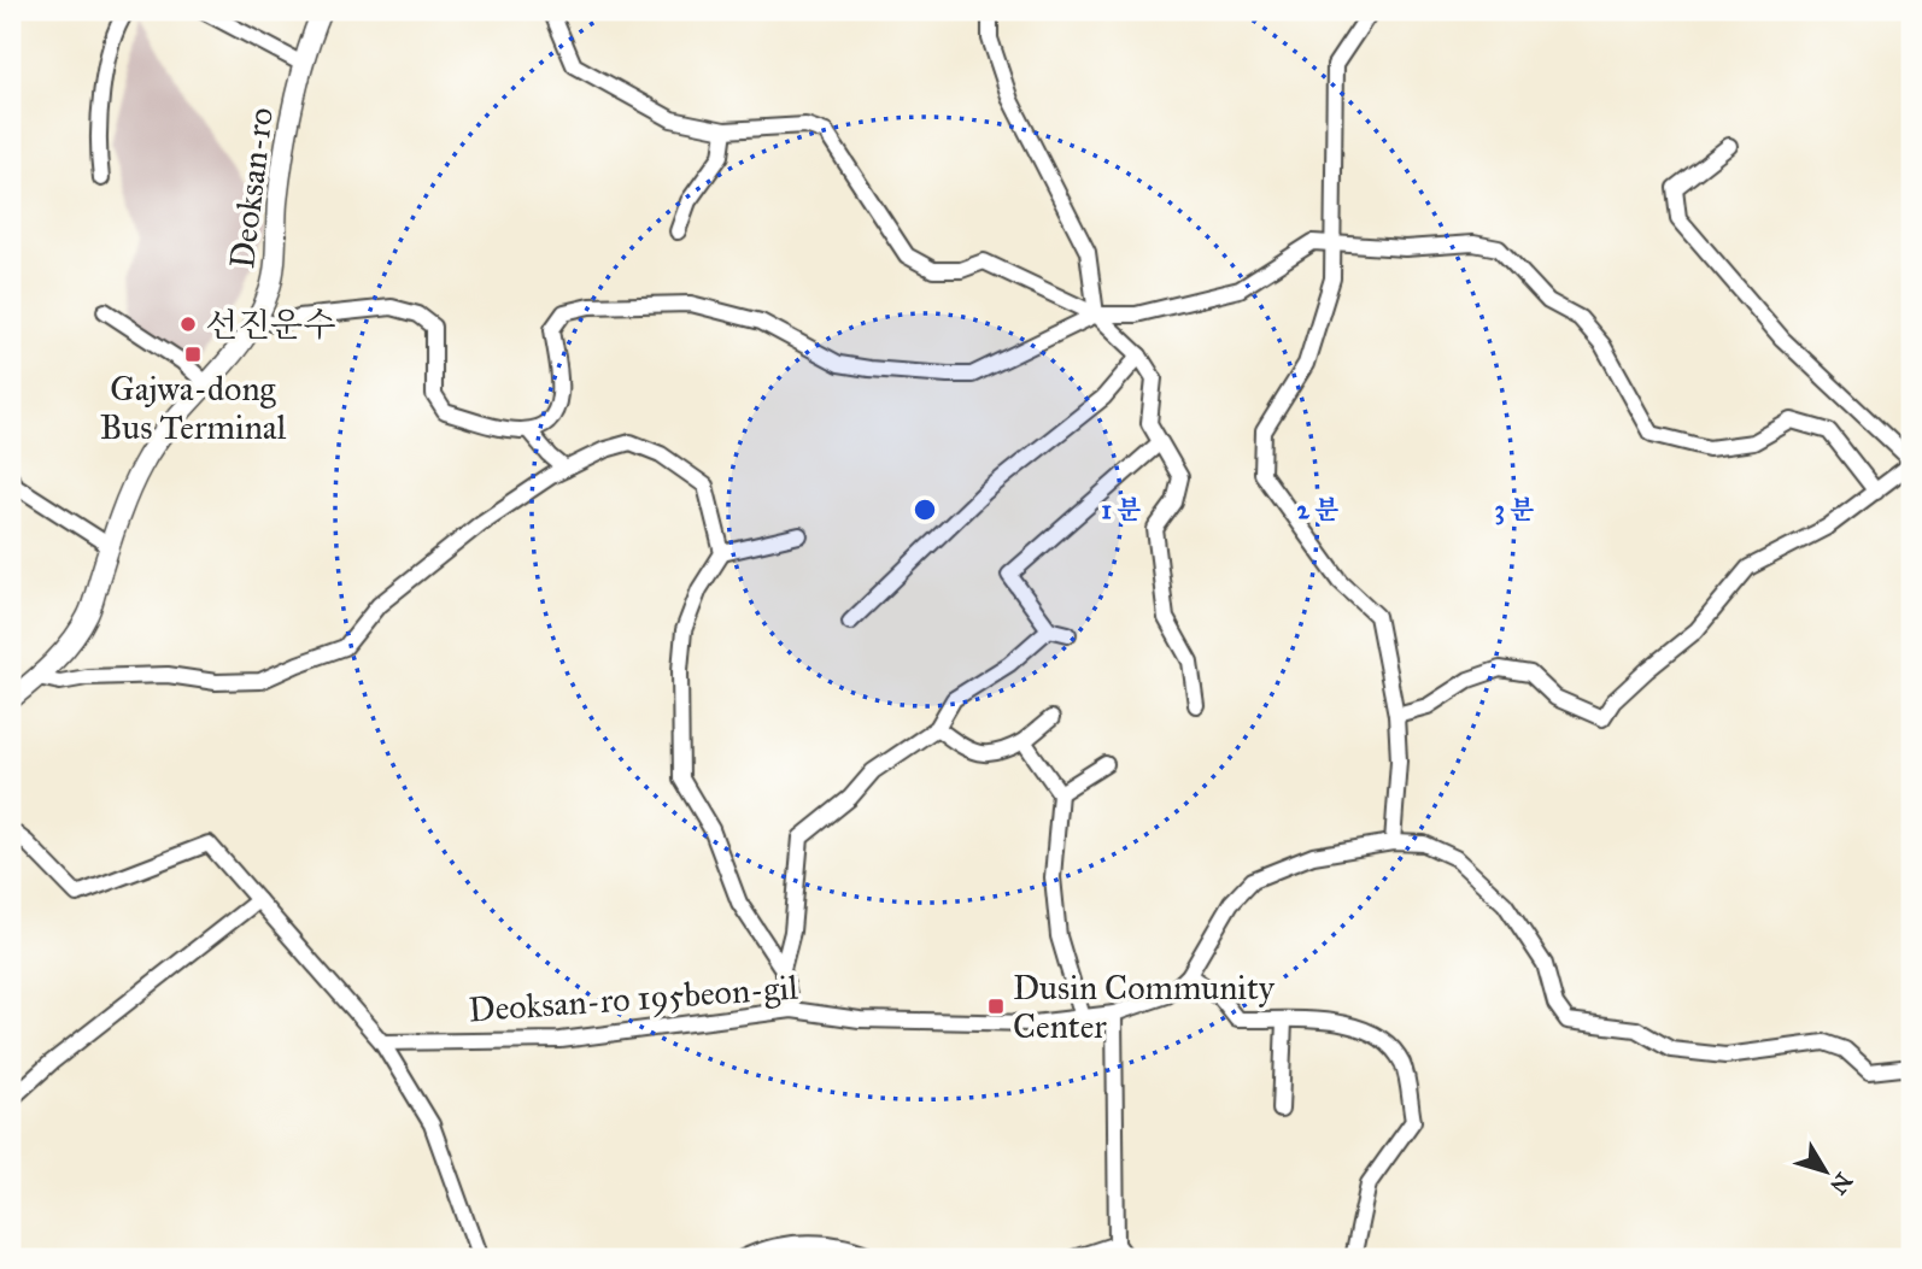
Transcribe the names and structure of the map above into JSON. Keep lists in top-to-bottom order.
{
  "streets": {
    "street": ["Deoksan-ro", "Deoksan-ro 195beon-gil"]
  },
  "places": {
    "other": ["선진운수"],
    "transit": ["Gajwa-dong Bus Terminal", "Dusin Community Center"]
  },
  "north": "bottom right",
  "rings": ["1 분", "2 분", "3 분"]
}
